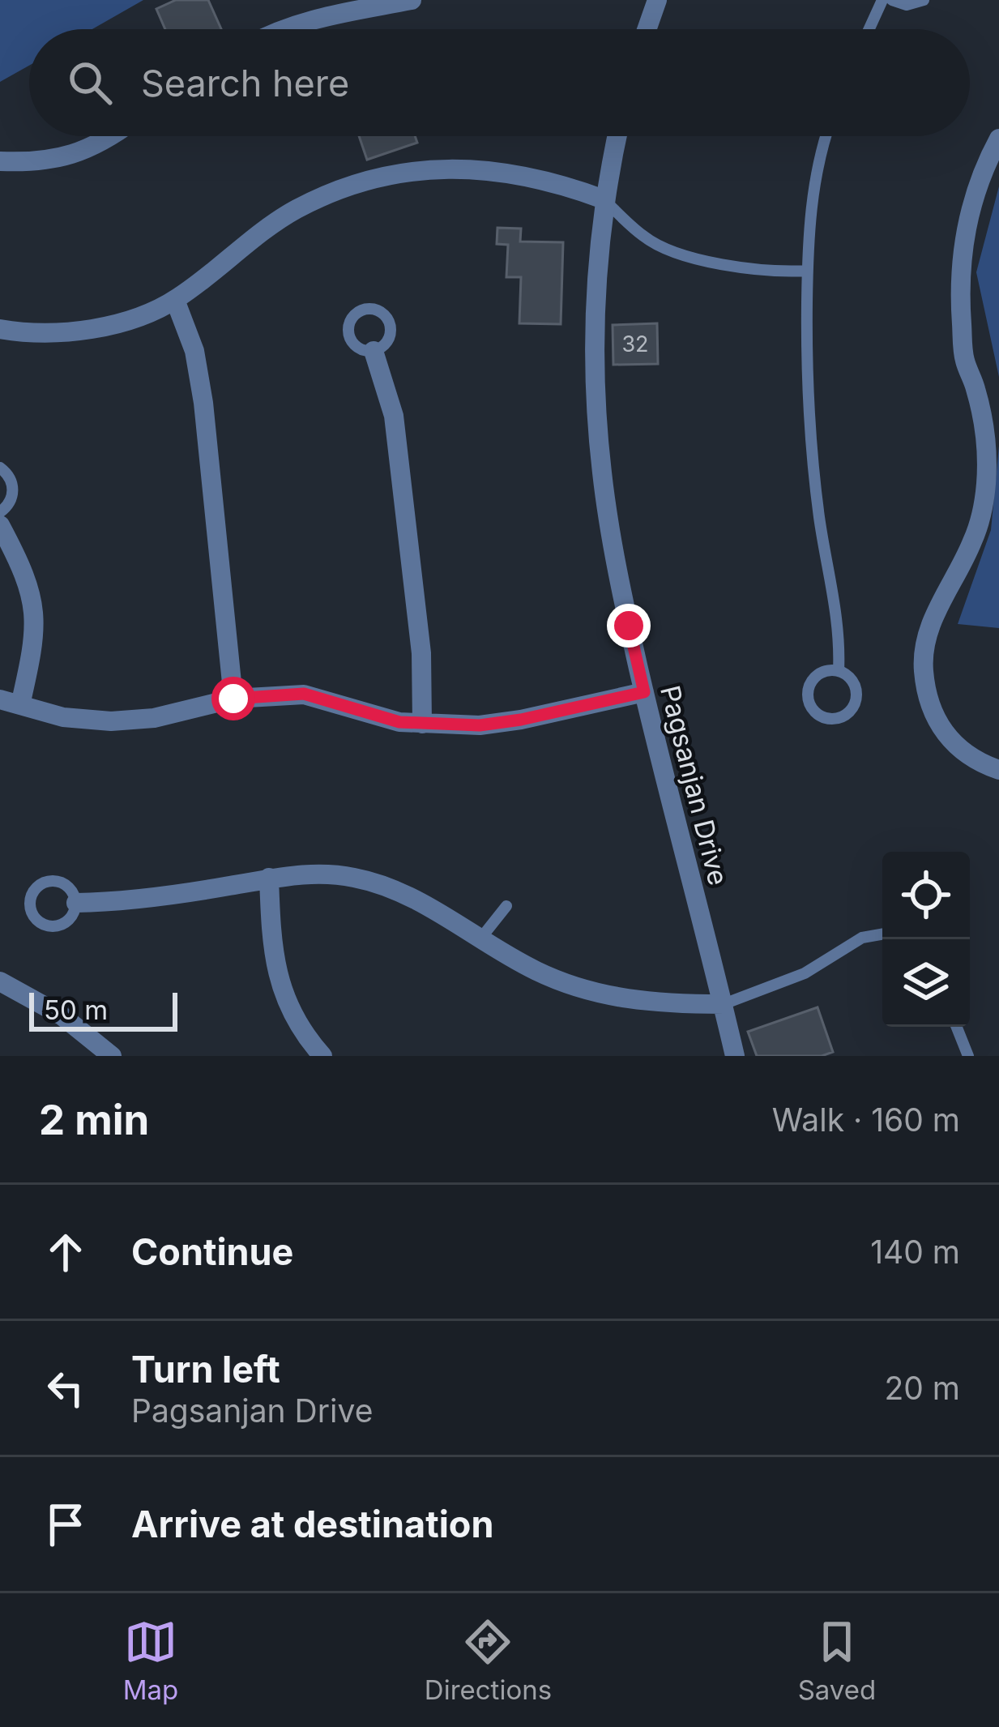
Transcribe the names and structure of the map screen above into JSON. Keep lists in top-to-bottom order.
{
  "streets": {
    "street": ["Pagsanjan Drive"]
  },
  "house_numbers": ["32"],
  "scale_bar": "50 m",
  "page": {
    "search": "Search here",
    "scale": "50 m",
    "heading": ["2 min", "Walk · 160 m"],
    "list": [
      ["Continue", "140 m"],
      ["Turn left", "Pagsanjan Drive", "20 m"],
      "Arrive at destination"
    ],
    "nav": ["Map", "Directions", "Saved"]
  }
}
